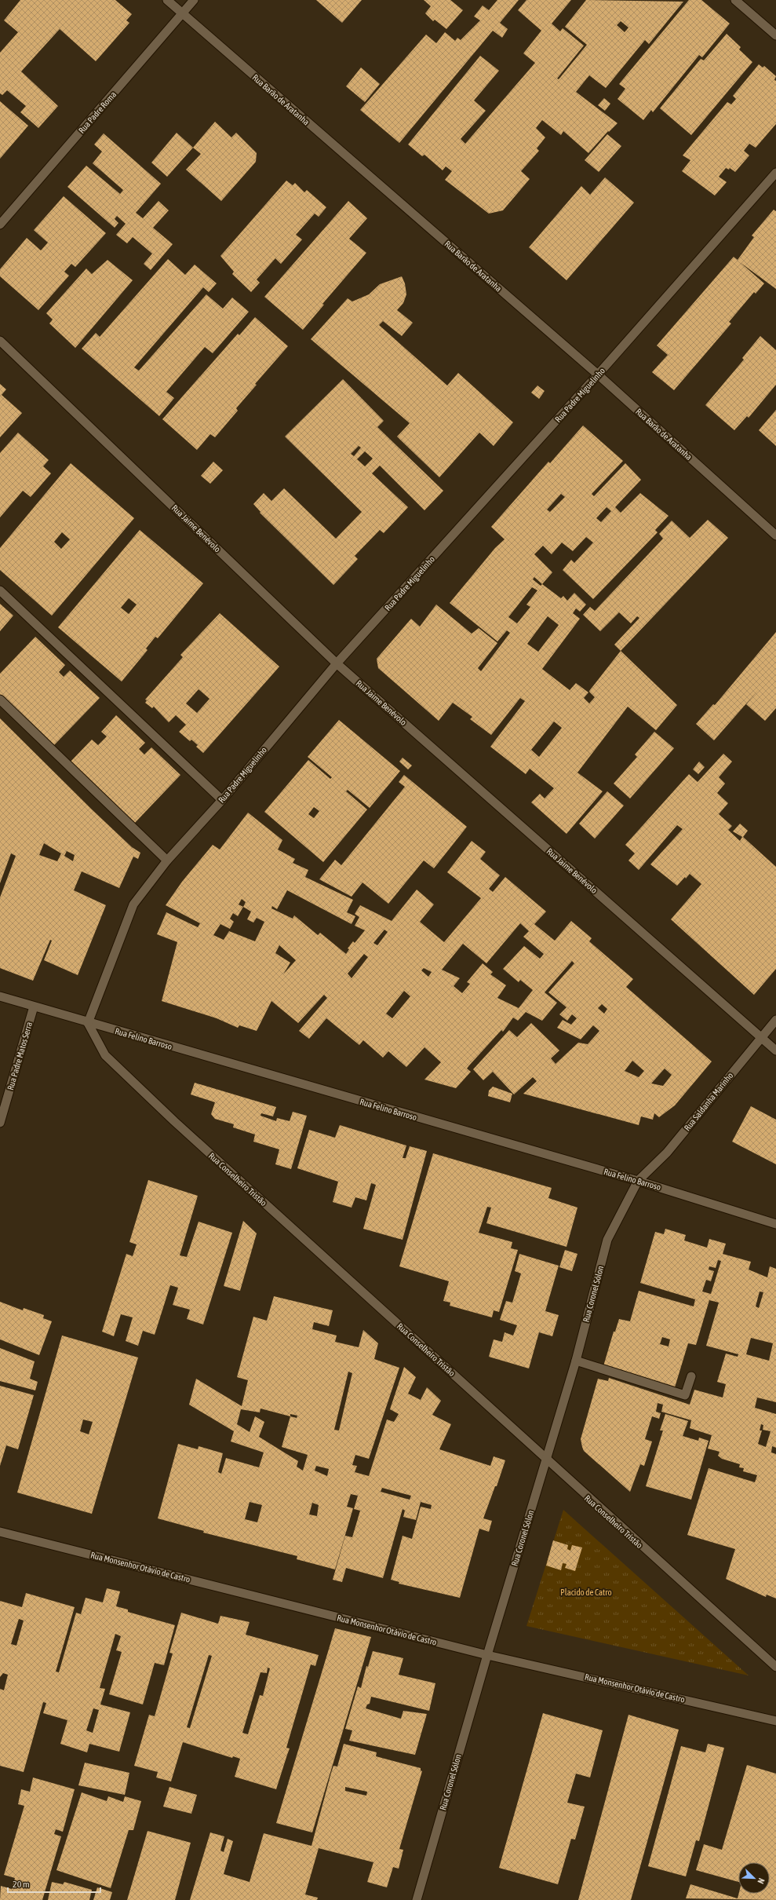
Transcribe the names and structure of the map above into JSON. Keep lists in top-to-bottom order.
{
  "streets": {
    "street": [
      "Rua Barão de Aratanha",
      "Rua Padre Roma",
      "Rua Padre Miguelinho",
      "Rua Jaime Benévolo",
      "Rua Felino Barroso",
      "Rua Padre Matos Serra",
      "Rua Saldanha Marinho",
      "Rua Conselheiro Tristão",
      "Rua Coronel Sólon",
      "Rua Monsenhor Otávio de Castro"
    ]
  },
  "crossings": [
    ["Rua Barão de Aratanha", "Rua Padre Roma"],
    ["Rua Barão de Aratanha", "Rua Padre Miguelinho"],
    ["Rua Padre Miguelinho", "Rua Jaime Benévolo"],
    ["Rua Padre Miguelinho", "Rua Felino Barroso"],
    ["Rua Padre Miguelinho", "Rua Conselheiro Tristão"],
    ["Rua Jaime Benévolo", "Rua Saldanha Marinho"],
    ["Rua Felino Barroso", "Rua Padre Matos Serra"],
    ["Rua Felino Barroso", "Rua Saldanha Marinho"],
    ["Rua Felino Barroso", "Rua Conselheiro Tristão"],
    ["Rua Felino Barroso", "Rua Coronel Sólon"],
    ["Rua Saldanha Marinho", "Rua Coronel Sólon"],
    ["Rua Conselheiro Tristão", "Rua Coronel Sólon"],
    ["Rua Coronel Sólon", "Rua Monsenhor Otávio de Castro"]
  ],
  "parks": ["Placido de Catro"],
  "scale_bar": "20 m",
  "north": "bottom right"
}
